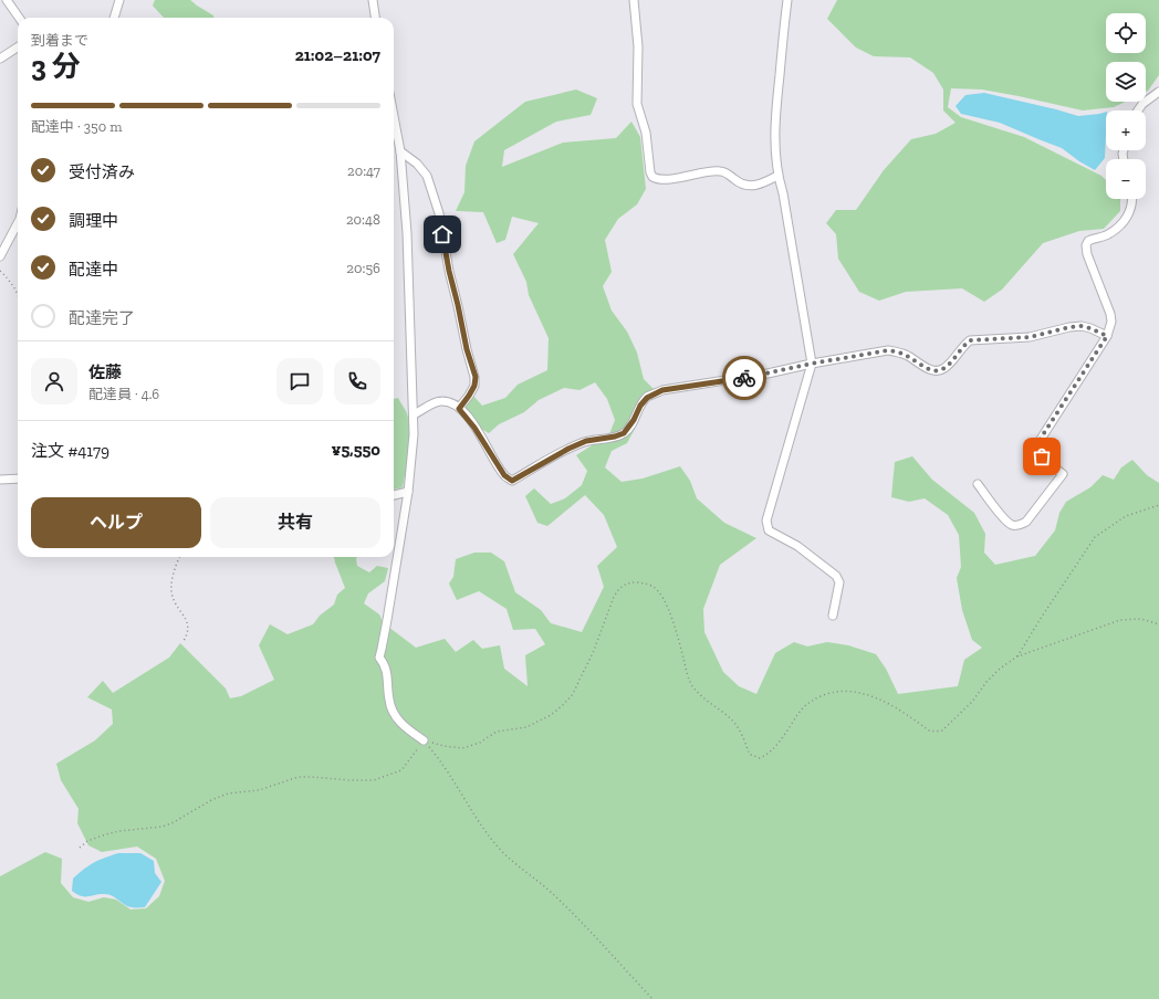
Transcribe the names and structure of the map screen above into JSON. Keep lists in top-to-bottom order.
{
  "page": {
    "map_buttons": ["+", "−"],
    "heading": ["3 分", "到着まで", "21:02–21:07"],
    "panel": [
      "佐藤",
      "配達員 · 4.6",
      "注文 #4179",
      "¥5,550"
    ],
    "bar": "配達中 · 350 m",
    "list": [
      ["受付済み", "20:47"],
      ["調理中", "20:48"],
      ["配達中", "20:56"],
      "配達完了"
    ],
    "buttons": ["ヘルプ", "共有"]
  }
}
